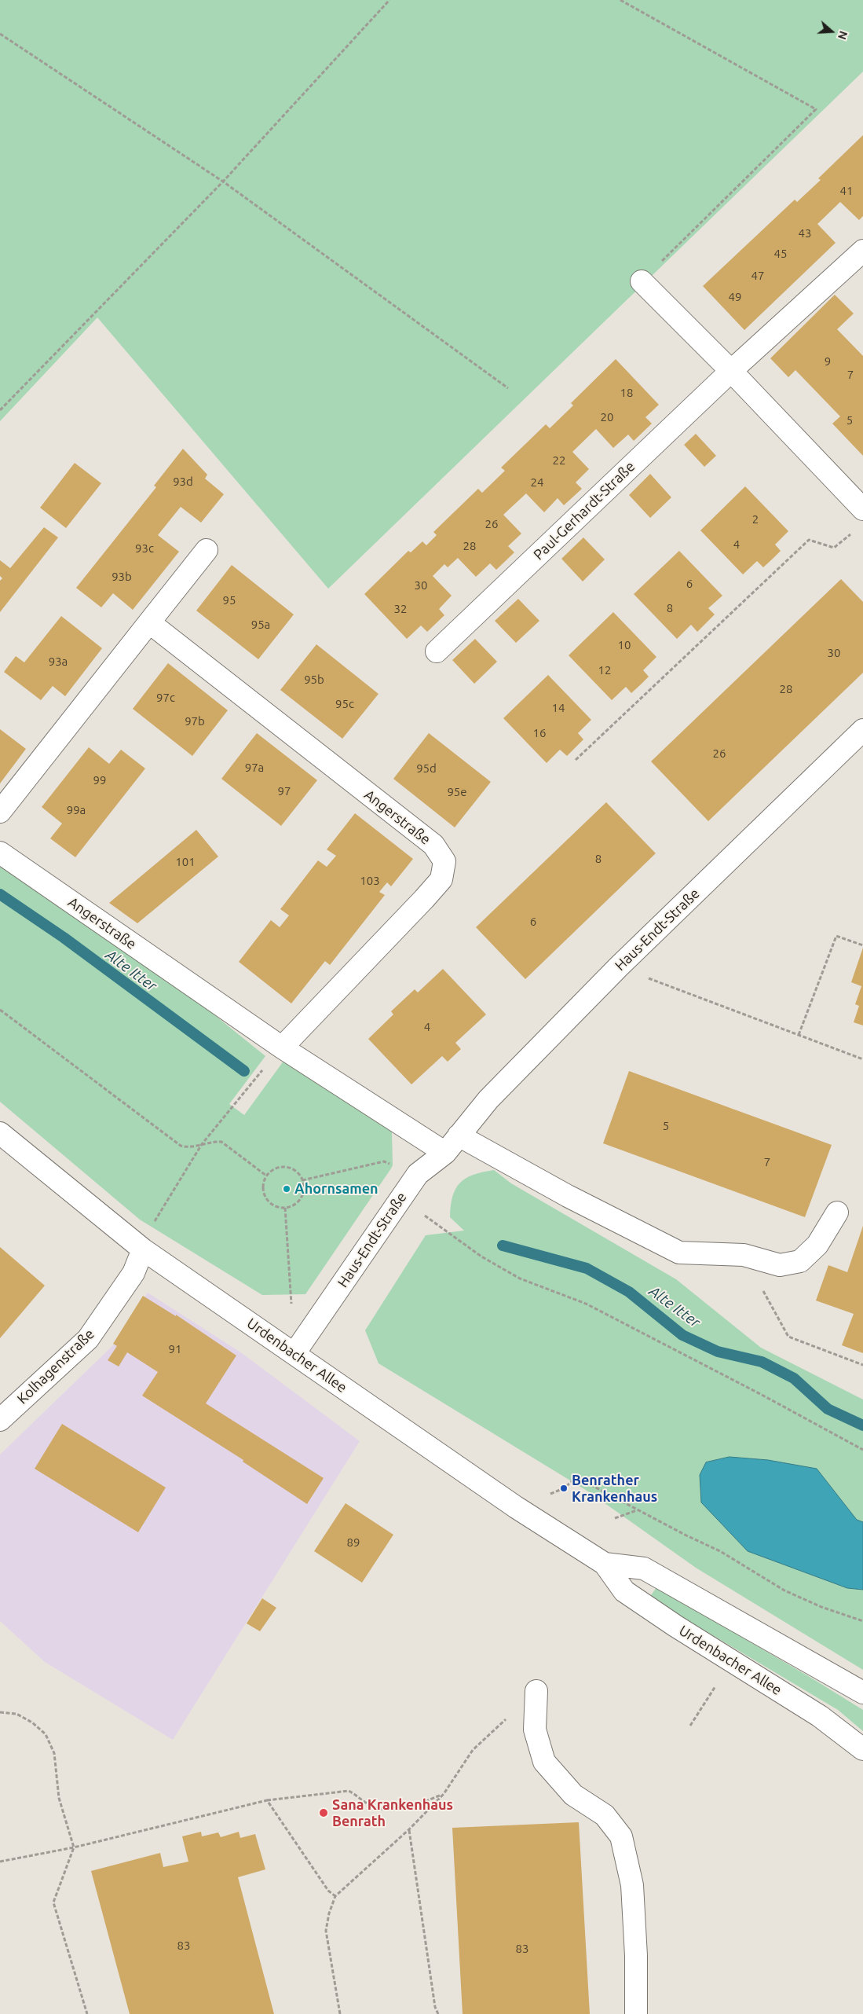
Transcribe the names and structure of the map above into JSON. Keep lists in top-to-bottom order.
{
  "streets": {
    "street": [
      "Paul-Gerhardt-Straße",
      "Angerstraße",
      "Haus-Endt-Straße",
      "Urdenbacher Allee",
      "Kolhagenstraße"
    ]
  },
  "crossings": [
    ["Angerstraße", "Haus-Endt-Straße"],
    ["Haus-Endt-Straße", "Urdenbacher Allee"],
    ["Urdenbacher Allee", "Kolhagenstraße"]
  ],
  "water": ["Alte Itter"],
  "places": ["Ahornsamen", "Benrather Krankenhaus", "Sana Krankenhaus Benrath"],
  "house_numbers": [
    "41",
    "43",
    "45",
    "47",
    "49",
    "9",
    "7",
    "18",
    "20",
    "5",
    "22",
    "93d",
    "24",
    "2",
    "26",
    "4",
    "28",
    "93c",
    "93b",
    "6",
    "30",
    "95",
    "8",
    "32",
    "95a",
    "10",
    "30",
    "93a",
    "12",
    "95b",
    "28",
    "97c",
    "95c",
    "14",
    "97b",
    "16",
    "26",
    "97a",
    "95d",
    "99",
    "97",
    "95e",
    "99a",
    "8",
    "101",
    "103",
    "6",
    "4",
    "5",
    "7",
    "91",
    "89",
    "83",
    "83"
  ],
  "north": "right"
}
